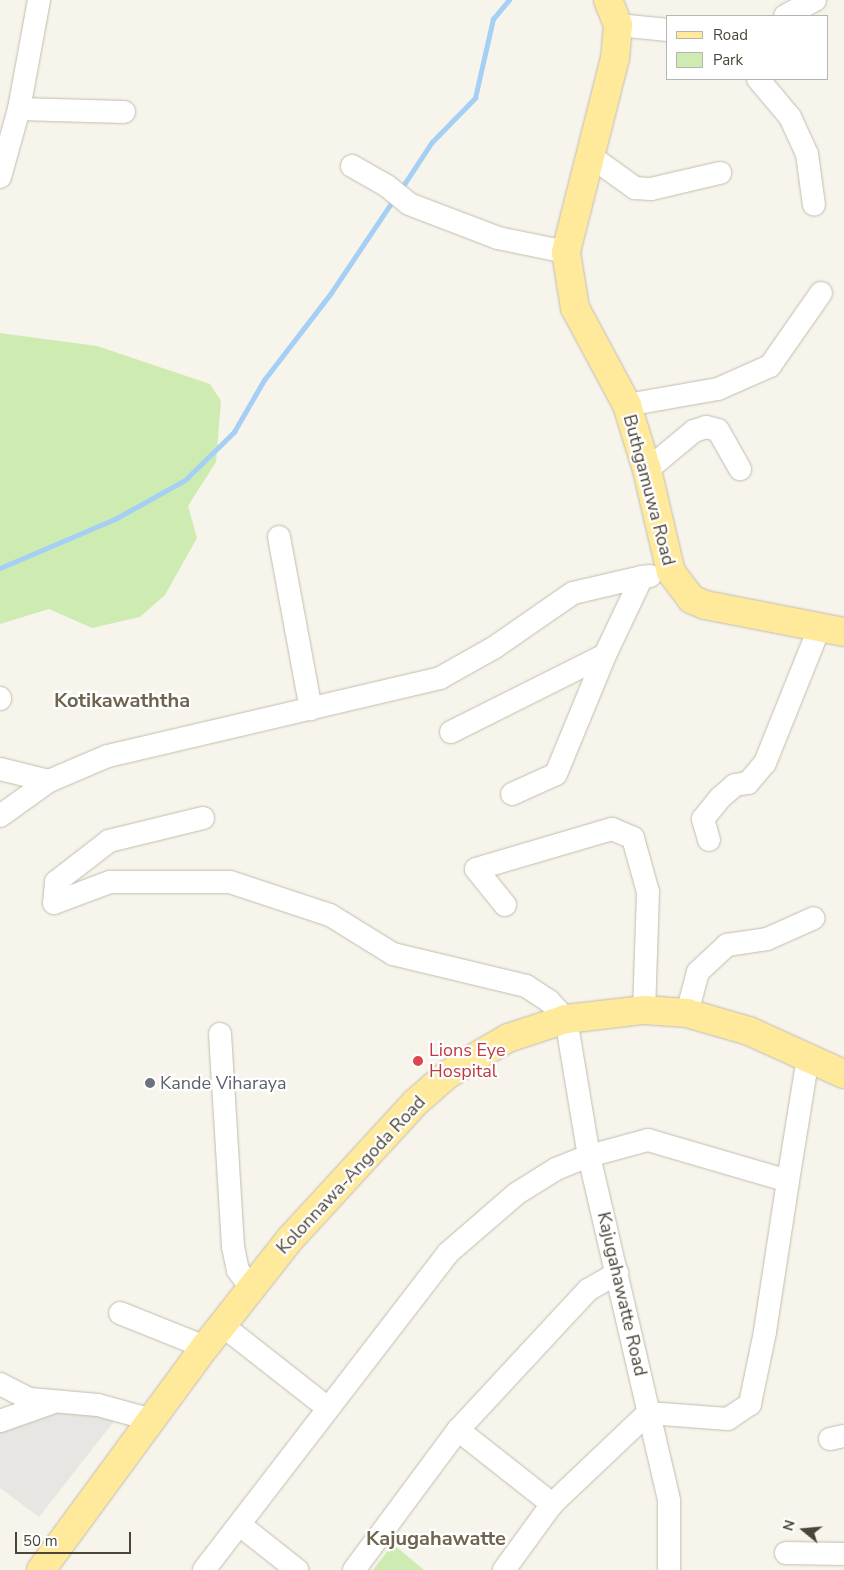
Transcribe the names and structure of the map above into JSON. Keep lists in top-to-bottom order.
{
  "streets": {
    "main road": ["Buthgamuwa Road", "Kolonnawa-Angoda Road"],
    "street": ["Kajugahawatte Road"]
  },
  "crossings": [
    ["Kolonnawa-Angoda Road", "Kajugahawatte Road"]
  ],
  "districts": ["Kotikawaththa", "Kajugahawatte"],
  "places": ["Lions Eye Hospital", "Kande Viharaya"],
  "legend": ["Road", "Park"],
  "scale_bar": "50 m",
  "north": "left"
}
